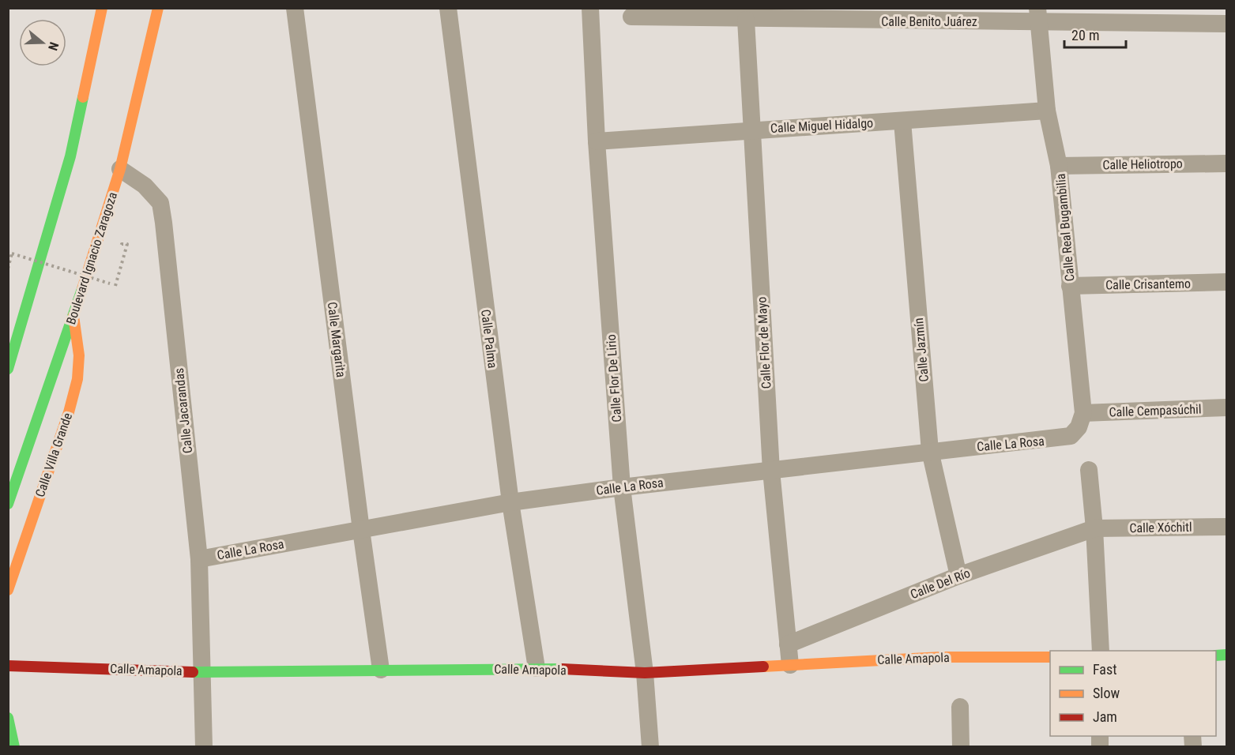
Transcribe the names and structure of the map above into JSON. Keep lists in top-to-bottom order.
{
  "streets": {
    "street": [
      "Calle Benito Juárez",
      "Calle Miguel Hidalgo",
      "Calle Heliotropo",
      "Calle Real Bugambilia",
      "Boulevard Ignacio Zaragoza",
      "Calle Crisantemo",
      "Calle Palma",
      "Calle Margarita",
      "Calle Flor de Mayo",
      "Calle Jazmín",
      "Calle Flor De Lirio",
      "Calle Jacarandas",
      "Calle Cempasúchil",
      "Calle La Rosa",
      "Calle Villa Grande",
      "Calle Xóchitl",
      "Calle Del Río",
      "Calle Amapola"
    ]
  },
  "crossings": [
    ["Calle Benito Juárez", "Calle Real Bugambilia"],
    ["Calle Benito Juárez", "Calle Flor de Mayo"],
    ["Calle Miguel Hidalgo", "Calle Real Bugambilia"],
    ["Calle Miguel Hidalgo", "Calle Flor de Mayo"],
    ["Calle Miguel Hidalgo", "Calle Jazmín"],
    ["Calle Miguel Hidalgo", "Calle Flor De Lirio"],
    ["Calle Heliotropo", "Calle Real Bugambilia"],
    ["Calle Real Bugambilia", "Calle Crisantemo"],
    ["Calle Real Bugambilia", "Calle Cempasúchil"],
    ["Calle Real Bugambilia", "Calle La Rosa"],
    ["Boulevard Ignacio Zaragoza", "Calle Jacarandas"],
    ["Boulevard Ignacio Zaragoza", "Calle Villa Grande"],
    ["Calle Palma", "Calle La Rosa"],
    ["Calle Palma", "Calle Amapola"],
    ["Calle Margarita", "Calle La Rosa"],
    ["Calle Margarita", "Calle Amapola"],
    ["Calle Flor de Mayo", "Calle La Rosa"],
    ["Calle Flor de Mayo", "Calle Del Río"],
    ["Calle Flor de Mayo", "Calle Amapola"],
    ["Calle Jazmín", "Calle La Rosa"],
    ["Calle Jazmín", "Calle Del Río"],
    ["Calle Flor De Lirio", "Calle La Rosa"],
    ["Calle Flor De Lirio", "Calle Amapola"],
    ["Calle Jacarandas", "Calle La Rosa"],
    ["Calle Jacarandas", "Calle Amapola"],
    ["Calle Cempasúchil", "Calle La Rosa"],
    ["Calle Xóchitl", "Calle Del Río"]
  ],
  "legend": ["Fast", "Slow", "Jam"],
  "scale_bar": "20 m",
  "north": "right"
}
